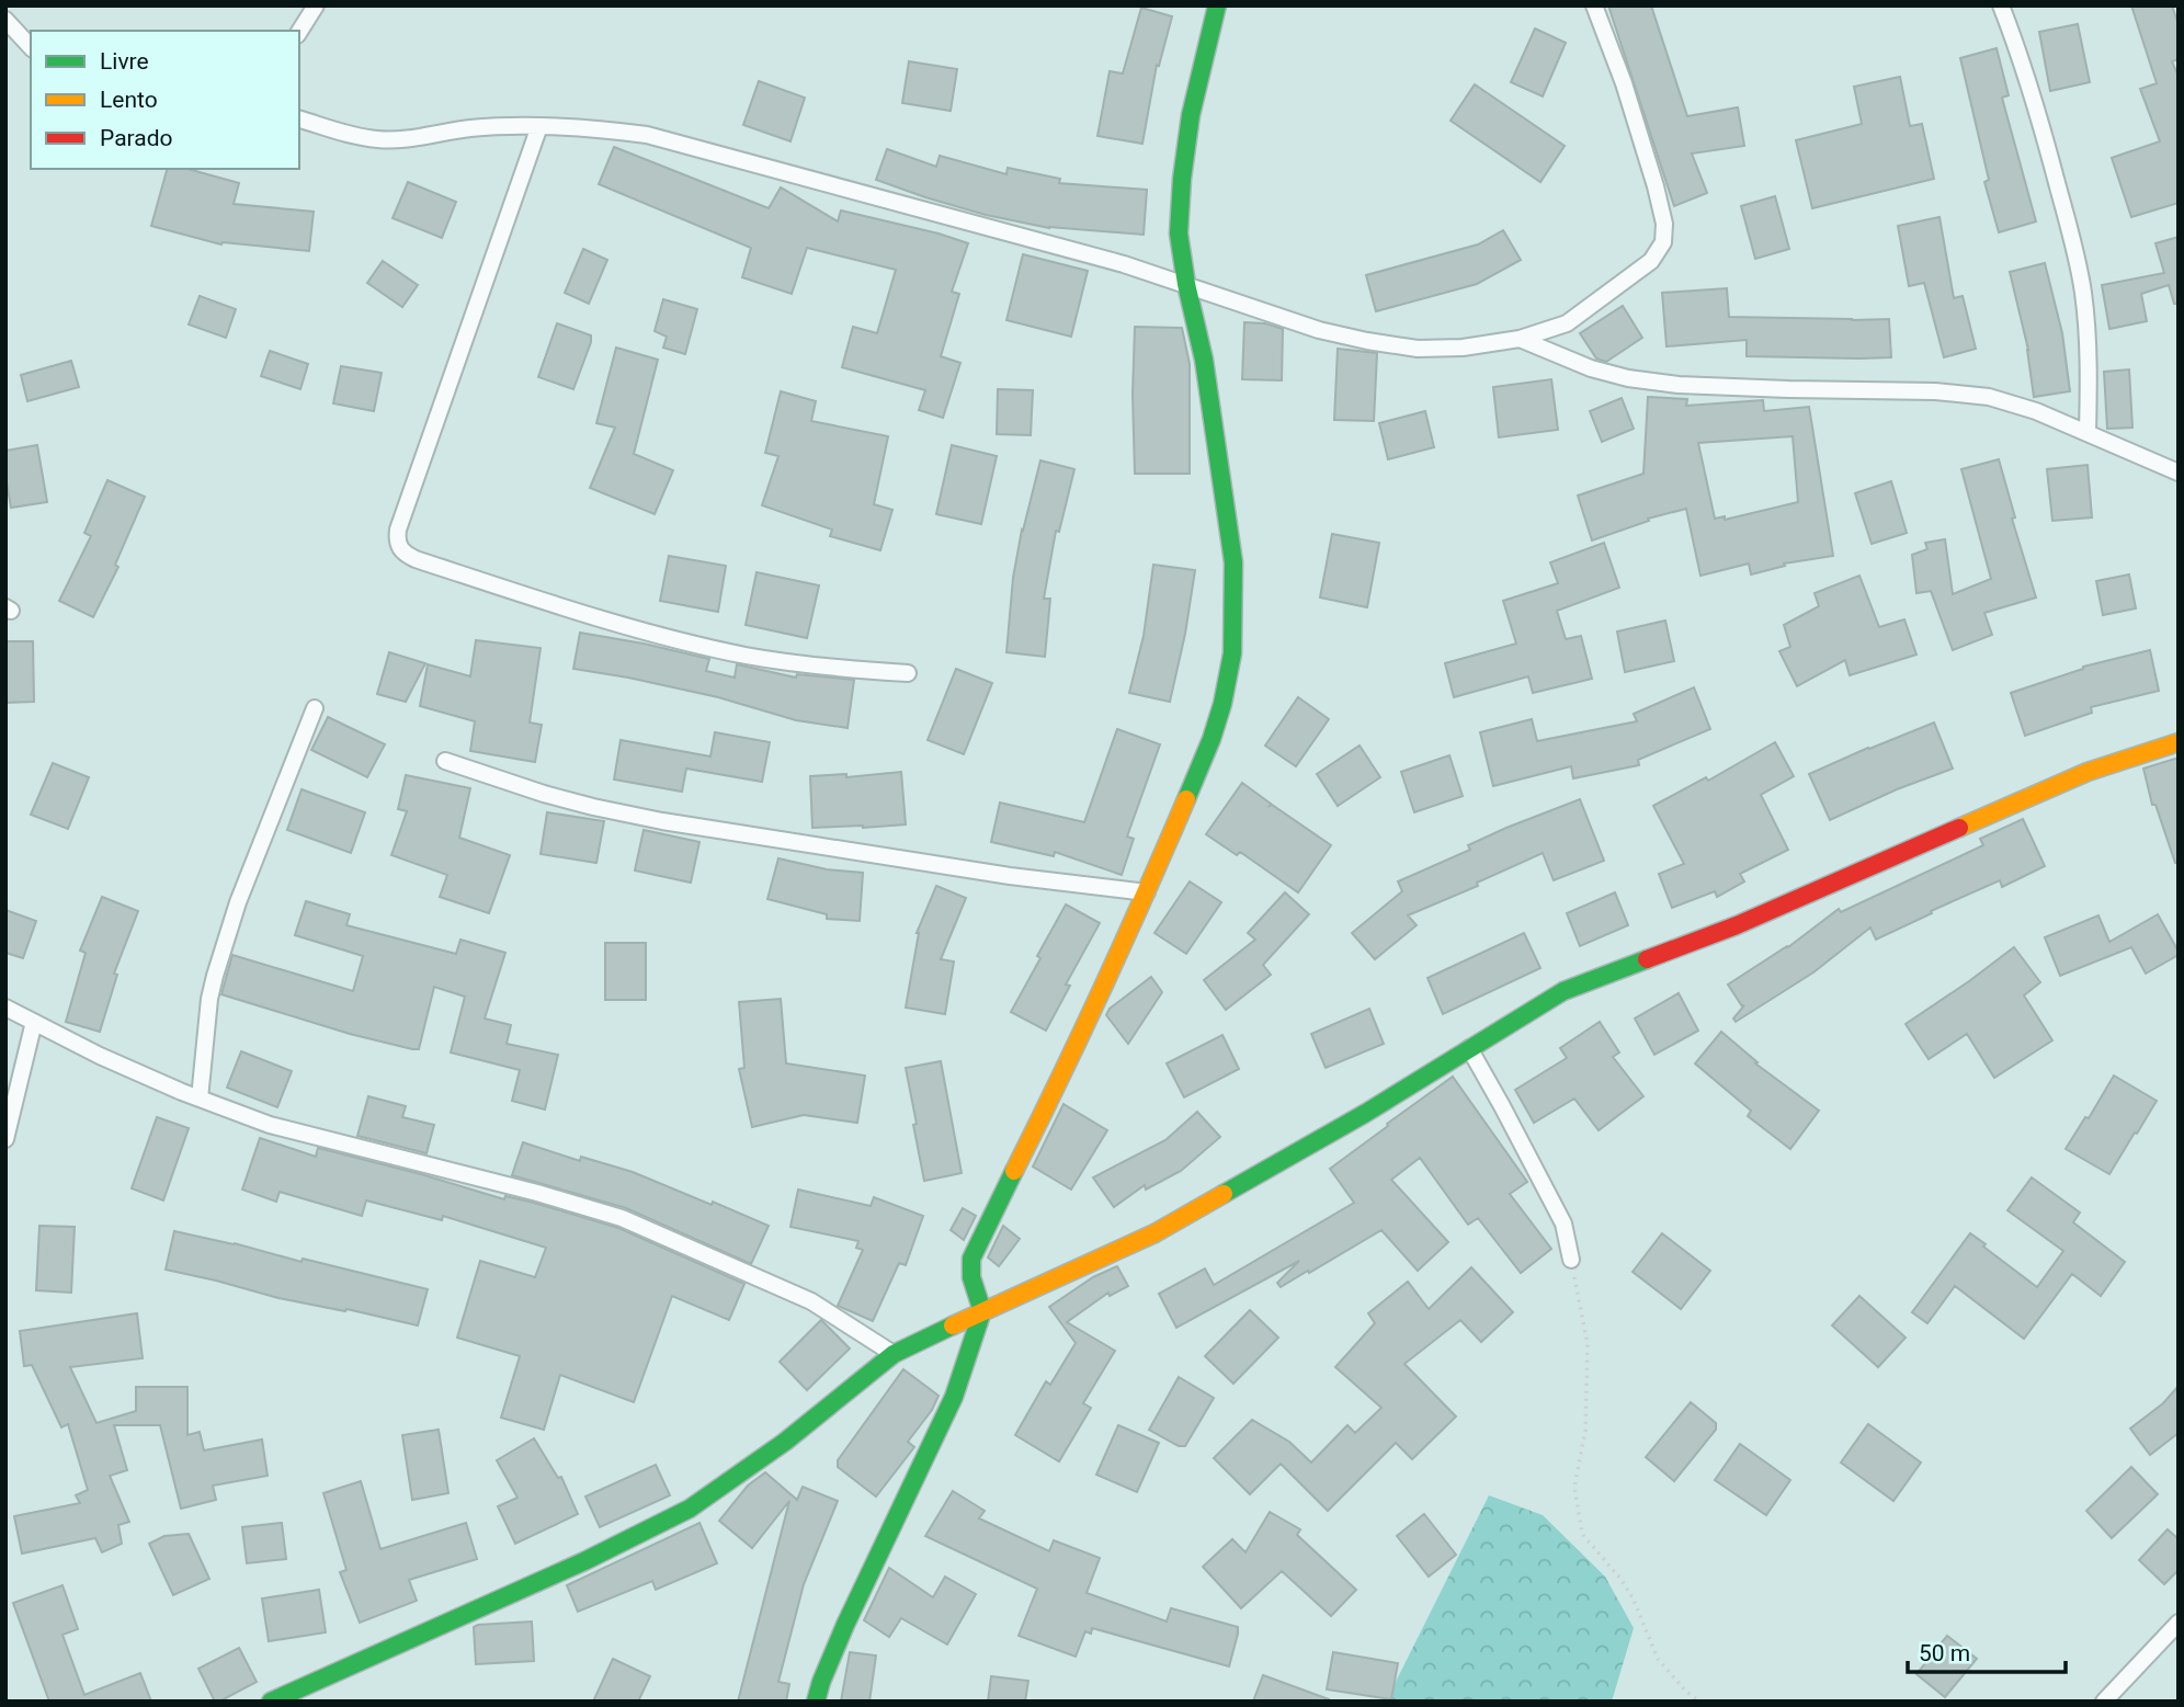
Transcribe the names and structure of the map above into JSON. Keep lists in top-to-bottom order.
{
  "legend": ["Livre", "Lento", "Parado"],
  "scale_bar": "50 m"
}
